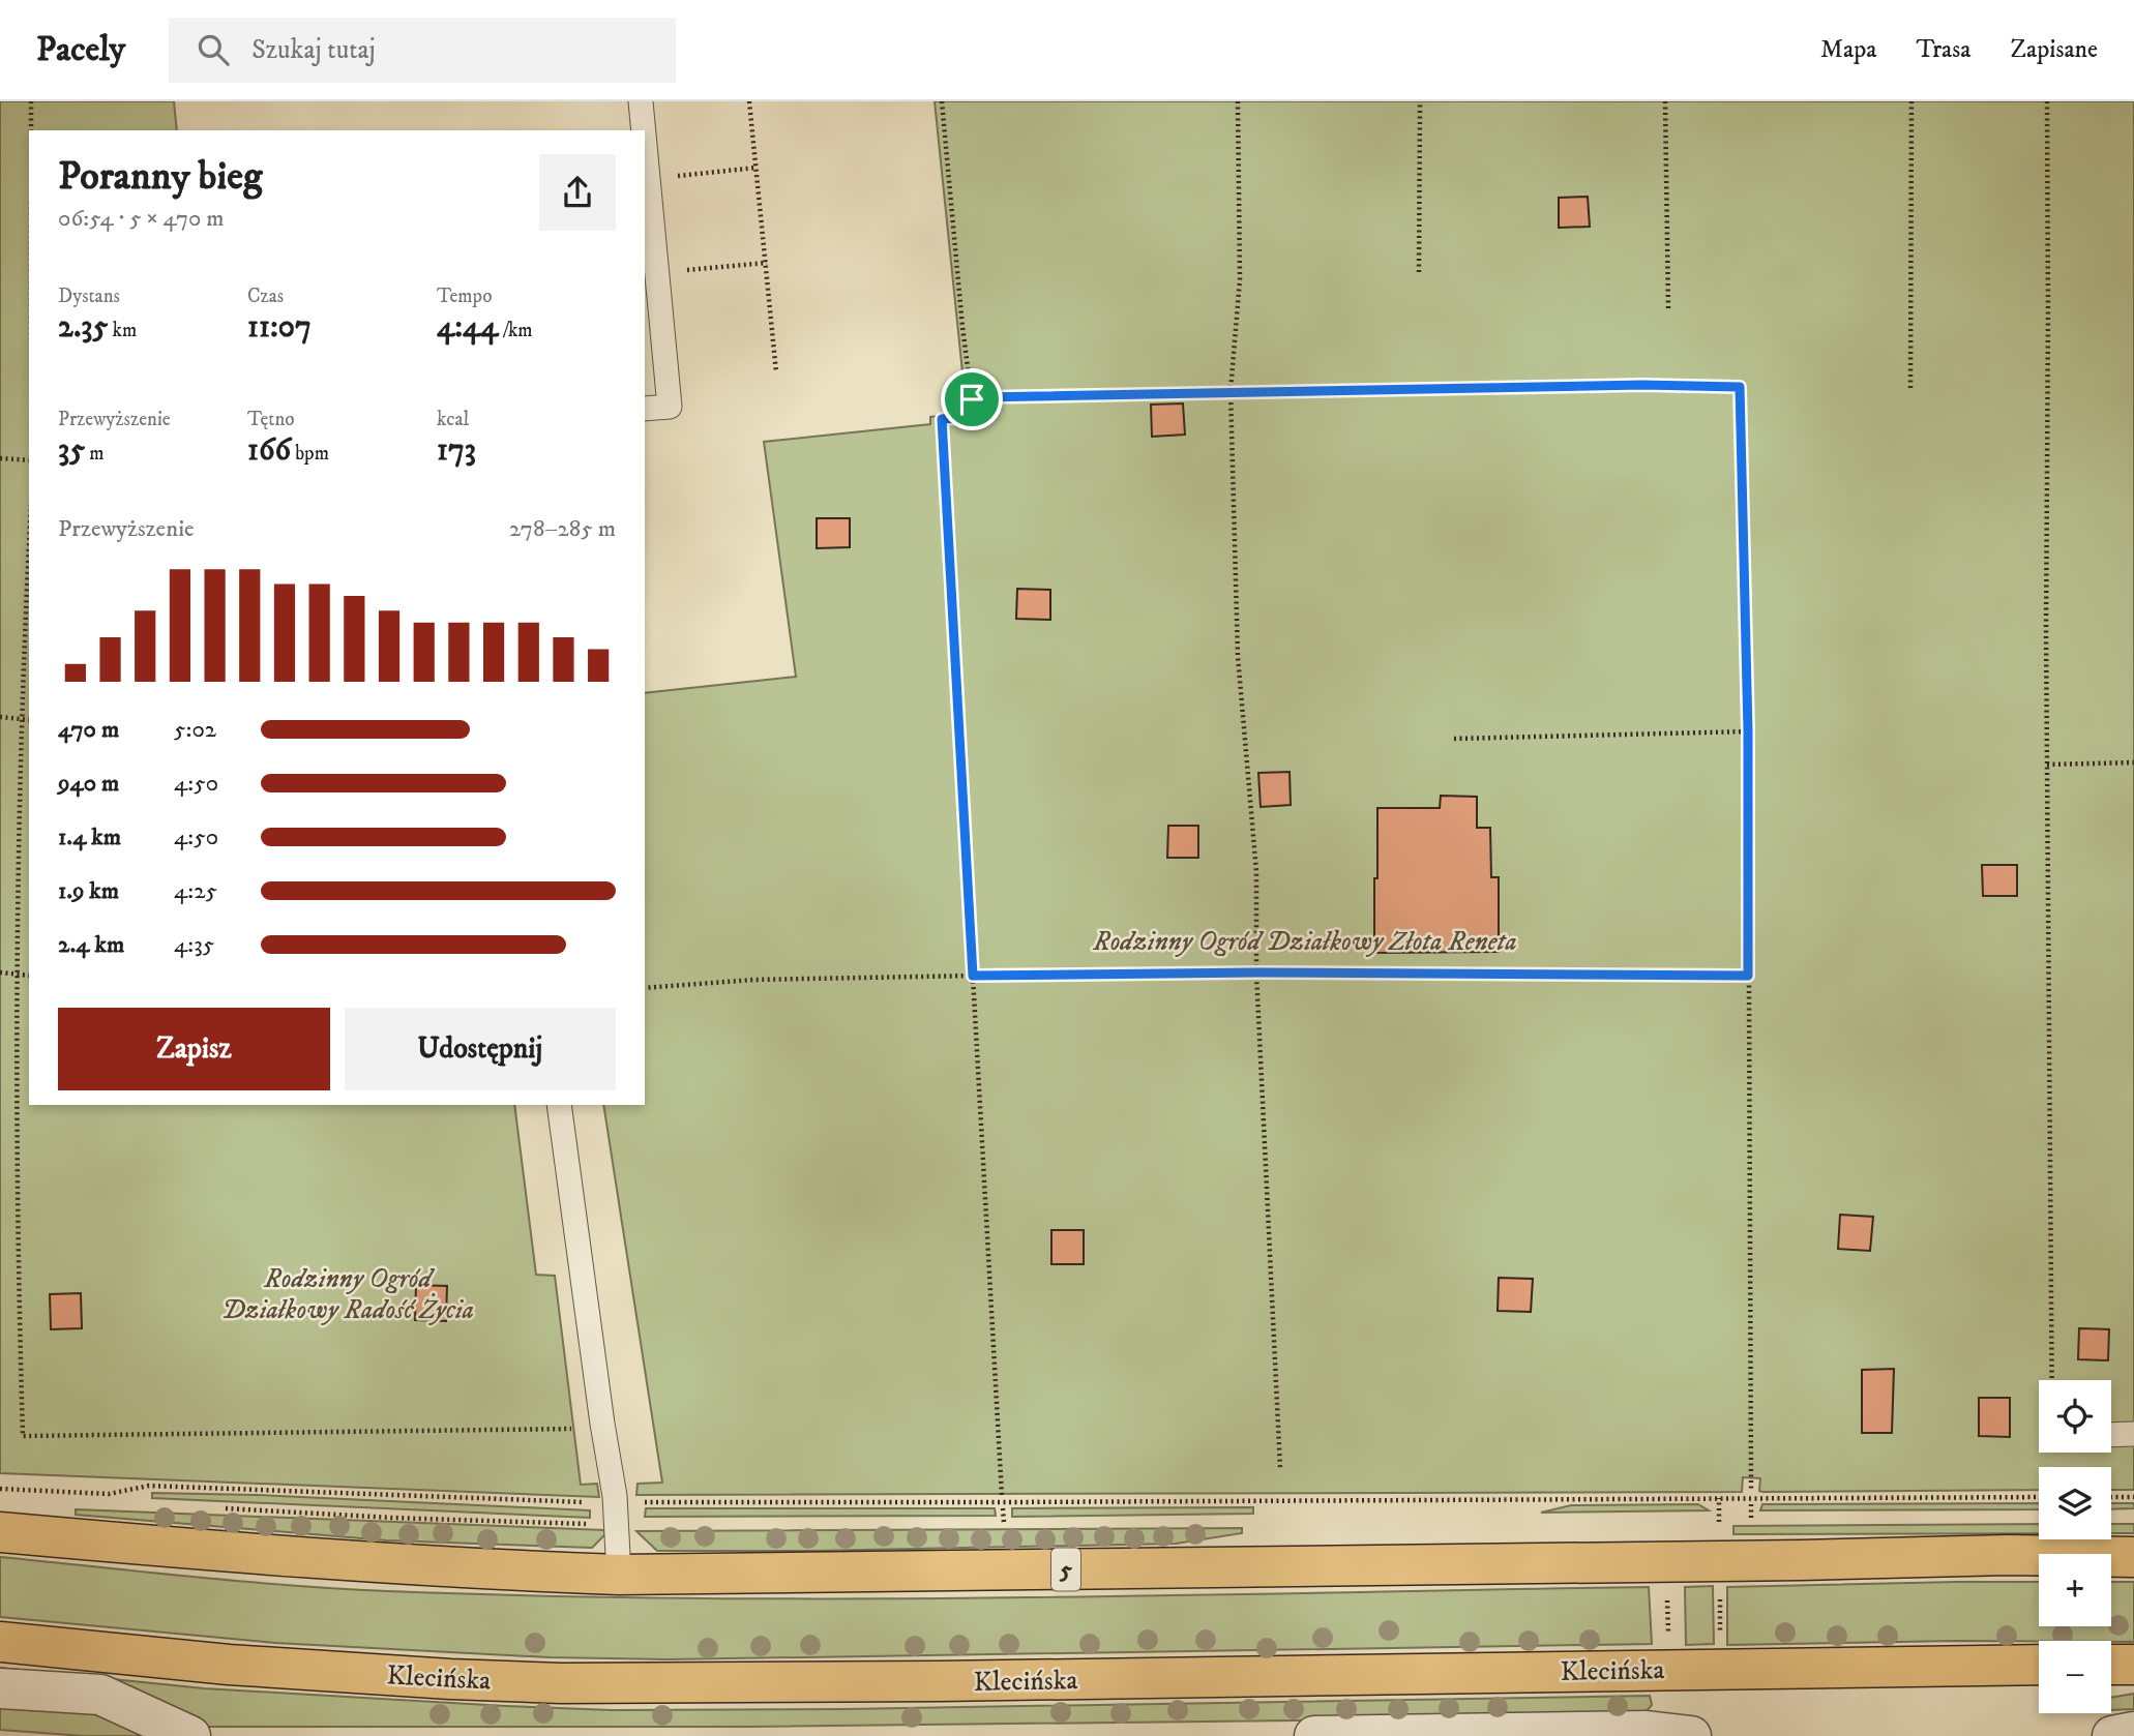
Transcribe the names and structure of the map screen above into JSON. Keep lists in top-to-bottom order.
{
  "streets": {
    "main road": ["5", "Klecińska"]
  },
  "parks": ["Rodzinny Ogród Działkowy Złota Reneta", "Rodzinny Ogród Działkowy Radość Życia"],
  "page": {
    "header": "Pacely",
    "search": "Szukaj tutaj",
    "nav": ["Mapa", "Trasa", "Zapisane"],
    "heading": ["Poranny bieg", "06:54 · 5 × 470 m"],
    "stats": [
      ["Dystans", "2.35 km"],
      ["Czas", "11:07"],
      ["Tempo", "4:44 /km"],
      ["Przewyższenie", "35 m"],
      ["Tętno", "166 bpm"],
      ["kcal", "173"]
    ],
    "chart": ["Przewyższenie", "278–285 m"],
    "list": [
      {
        "name": "470 m",
        "note": "5:02"
      },
      {
        "name": "940 m",
        "note": "4:50"
      },
      {
        "name": "1.4 km",
        "note": "4:50"
      },
      {
        "name": "1.9 km",
        "note": "4:25"
      },
      {
        "name": "2.4 km",
        "note": "4:35"
      }
    ],
    "buttons": ["Zapisz", "Udostępnij"],
    "map_buttons": ["+", "−"]
  }
}
